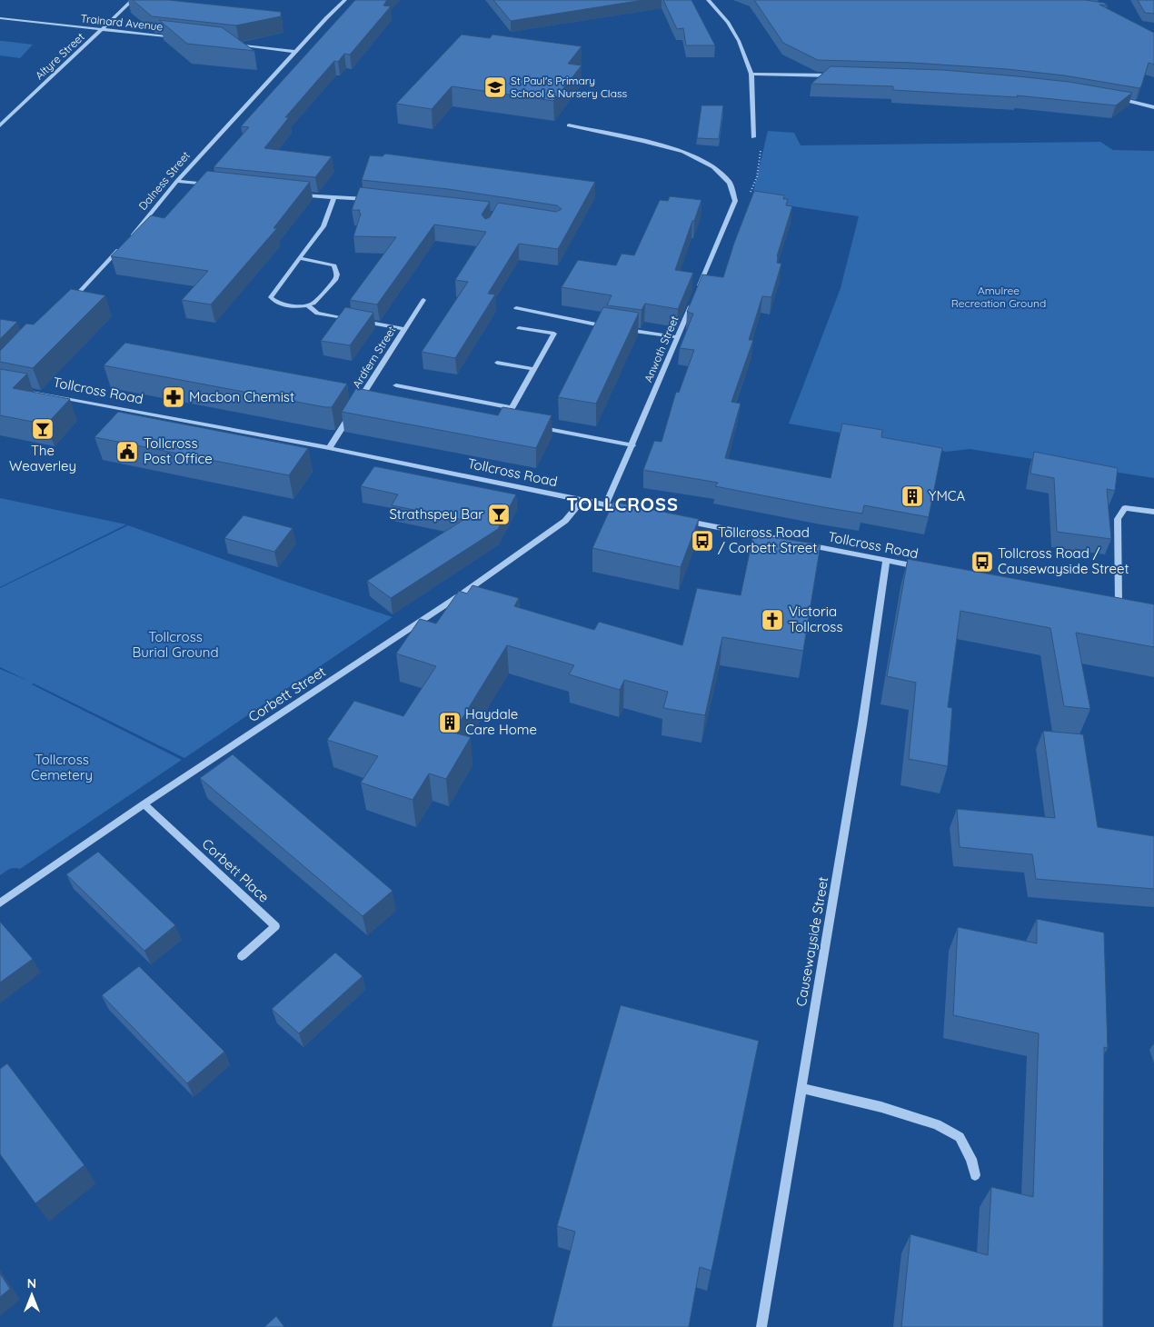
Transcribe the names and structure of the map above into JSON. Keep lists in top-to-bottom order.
{
  "streets": {
    "street": [
      "Trainard Avenue",
      "Altyre Street",
      "Dalness Street",
      "Anwoth Street",
      "Ardfern Street",
      "Tollcross Road",
      "Corbett Street",
      "Corbett Place",
      "Causewayside Street"
    ]
  },
  "crossings": [
    ["Trainard Avenue", "Altyre Street"],
    ["Anwoth Street", "Tollcross Road"],
    ["Tollcross Road", "Corbett Street"],
    ["Tollcross Road", "Causewayside Street"],
    ["Corbett Street", "Corbett Place"]
  ],
  "districts": ["TOLLCROSS"],
  "parks": ["Amulree Recreation Ground", "Tollcross Burial Ground", "Tollcross Cemetery"],
  "places": {
    "school or university": ["St Paul's Primary School & Nursery Class"],
    "pharmacy": ["Macbon Chemist"],
    "bar": ["The Weaverley", "Strathspey Bar"],
    "public building": ["Tollcross Post Office"],
    "building": ["YMCA", "Haydale Care Home"],
    "bus stop": ["Tollcross Road / Corbett Street", "Tollcross Road / Causewayside Street"],
    "church": ["Victoria Tollcross"]
  },
  "north": "top"
}
